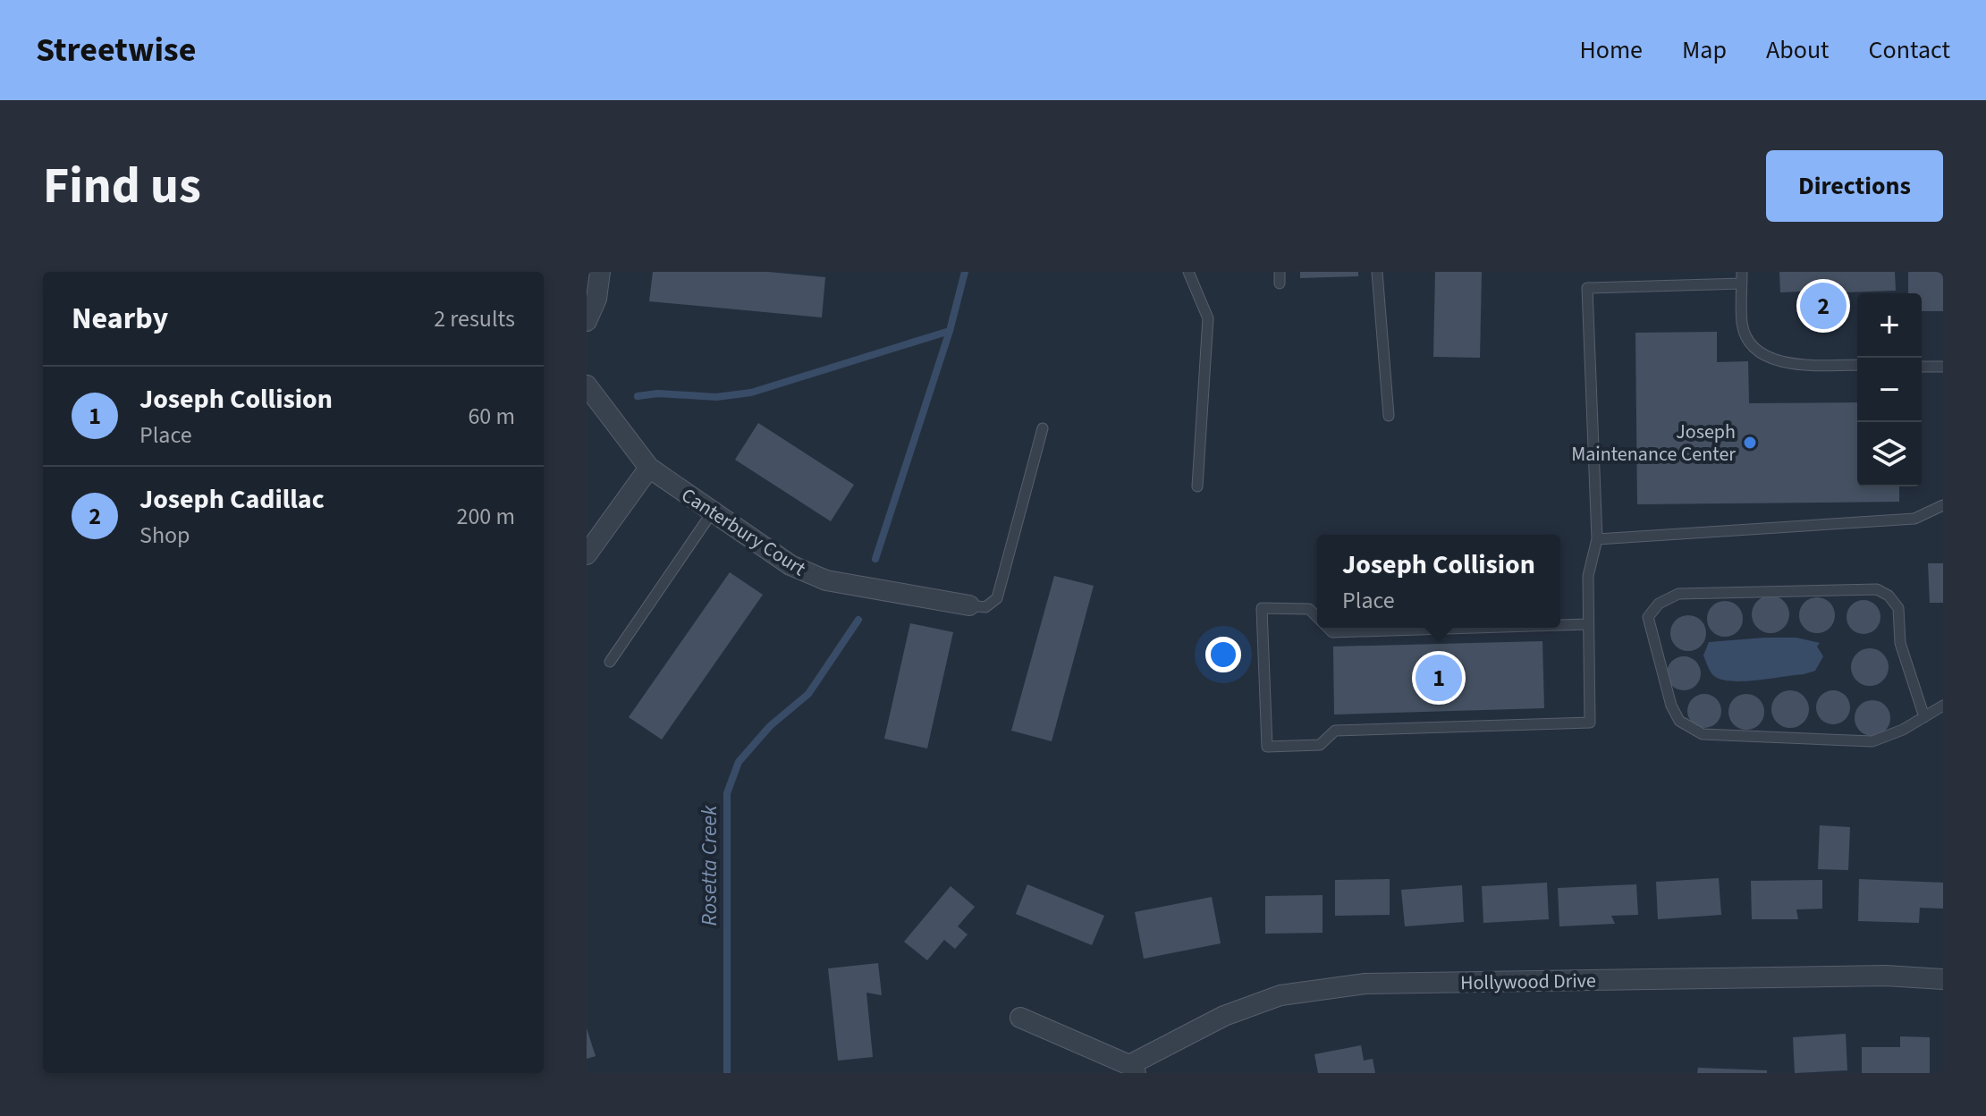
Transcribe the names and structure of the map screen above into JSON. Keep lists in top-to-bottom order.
{
  "streets": {
    "street": ["Canterbury Court", "Hollywood Drive"]
  },
  "water": ["Rosetta Creek"],
  "places": ["Joseph Maintenance Center"],
  "page": {
    "header": "Streetwise",
    "nav": [
      "Home",
      "Map",
      "About",
      "Contact"
    ],
    "buttons": "Directions",
    "title": "Find us",
    "heading": ["Nearby", "2 results"],
    "pins": ["2", "1"],
    "map_buttons": ["+", "−"],
    "list": [
      {
        "mark": "1",
        "name": "Joseph Collision",
        "note": "Place",
        "value": "60 m"
      },
      {
        "mark": "2",
        "name": "Joseph Cadillac",
        "note": "Shop",
        "value": "200 m"
      }
    ],
    "popup": ["Joseph Collision", "Place"]
  }
}
